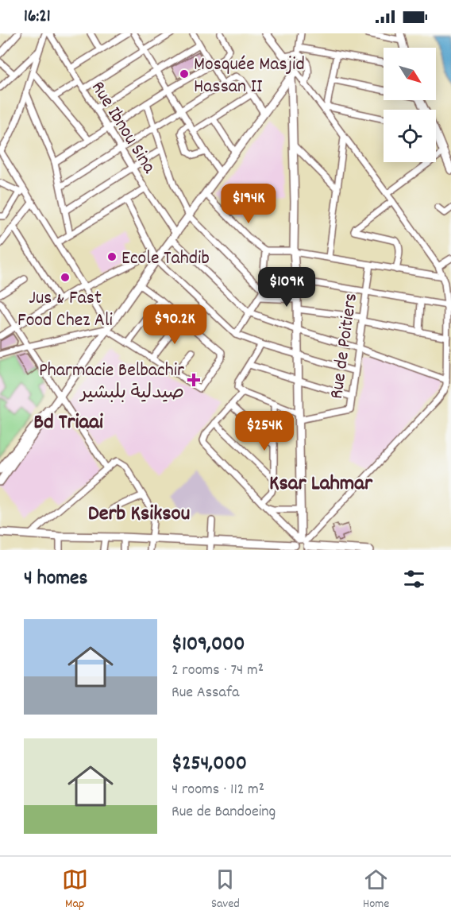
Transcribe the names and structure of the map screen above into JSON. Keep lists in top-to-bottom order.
{
  "streets": {
    "street": ["Rue Ibnou Sina", "Rue de Poitiers"]
  },
  "districts": ["Bd Triaai", "Ksar Lahmar", "Derb Ksiksou"],
  "places": {
    "other": ["Mosquée Masjid Hassan II", "Ecole Tahdib", "Jus & Fast Food Chez Ali"],
    "health": ["Pharmacie Belbachir صيدلية بلبشير"]
  },
  "north": "bottom right",
  "page": {
    "status": "16:21",
    "price": [
      "$194K",
      "$109K",
      "$90.2K",
      "$254K"
    ],
    "heading": "4 homes",
    "list": [
      {
        "name": "$109,000",
        "note": "2 rooms · 74 m² · Rue Assafa"
      },
      {
        "name": "$254,000",
        "note": "4 rooms · 112 m² · Rue de Bandoeing"
      }
    ],
    "tabs": ["Map", "Saved", "Home"]
  }
}
